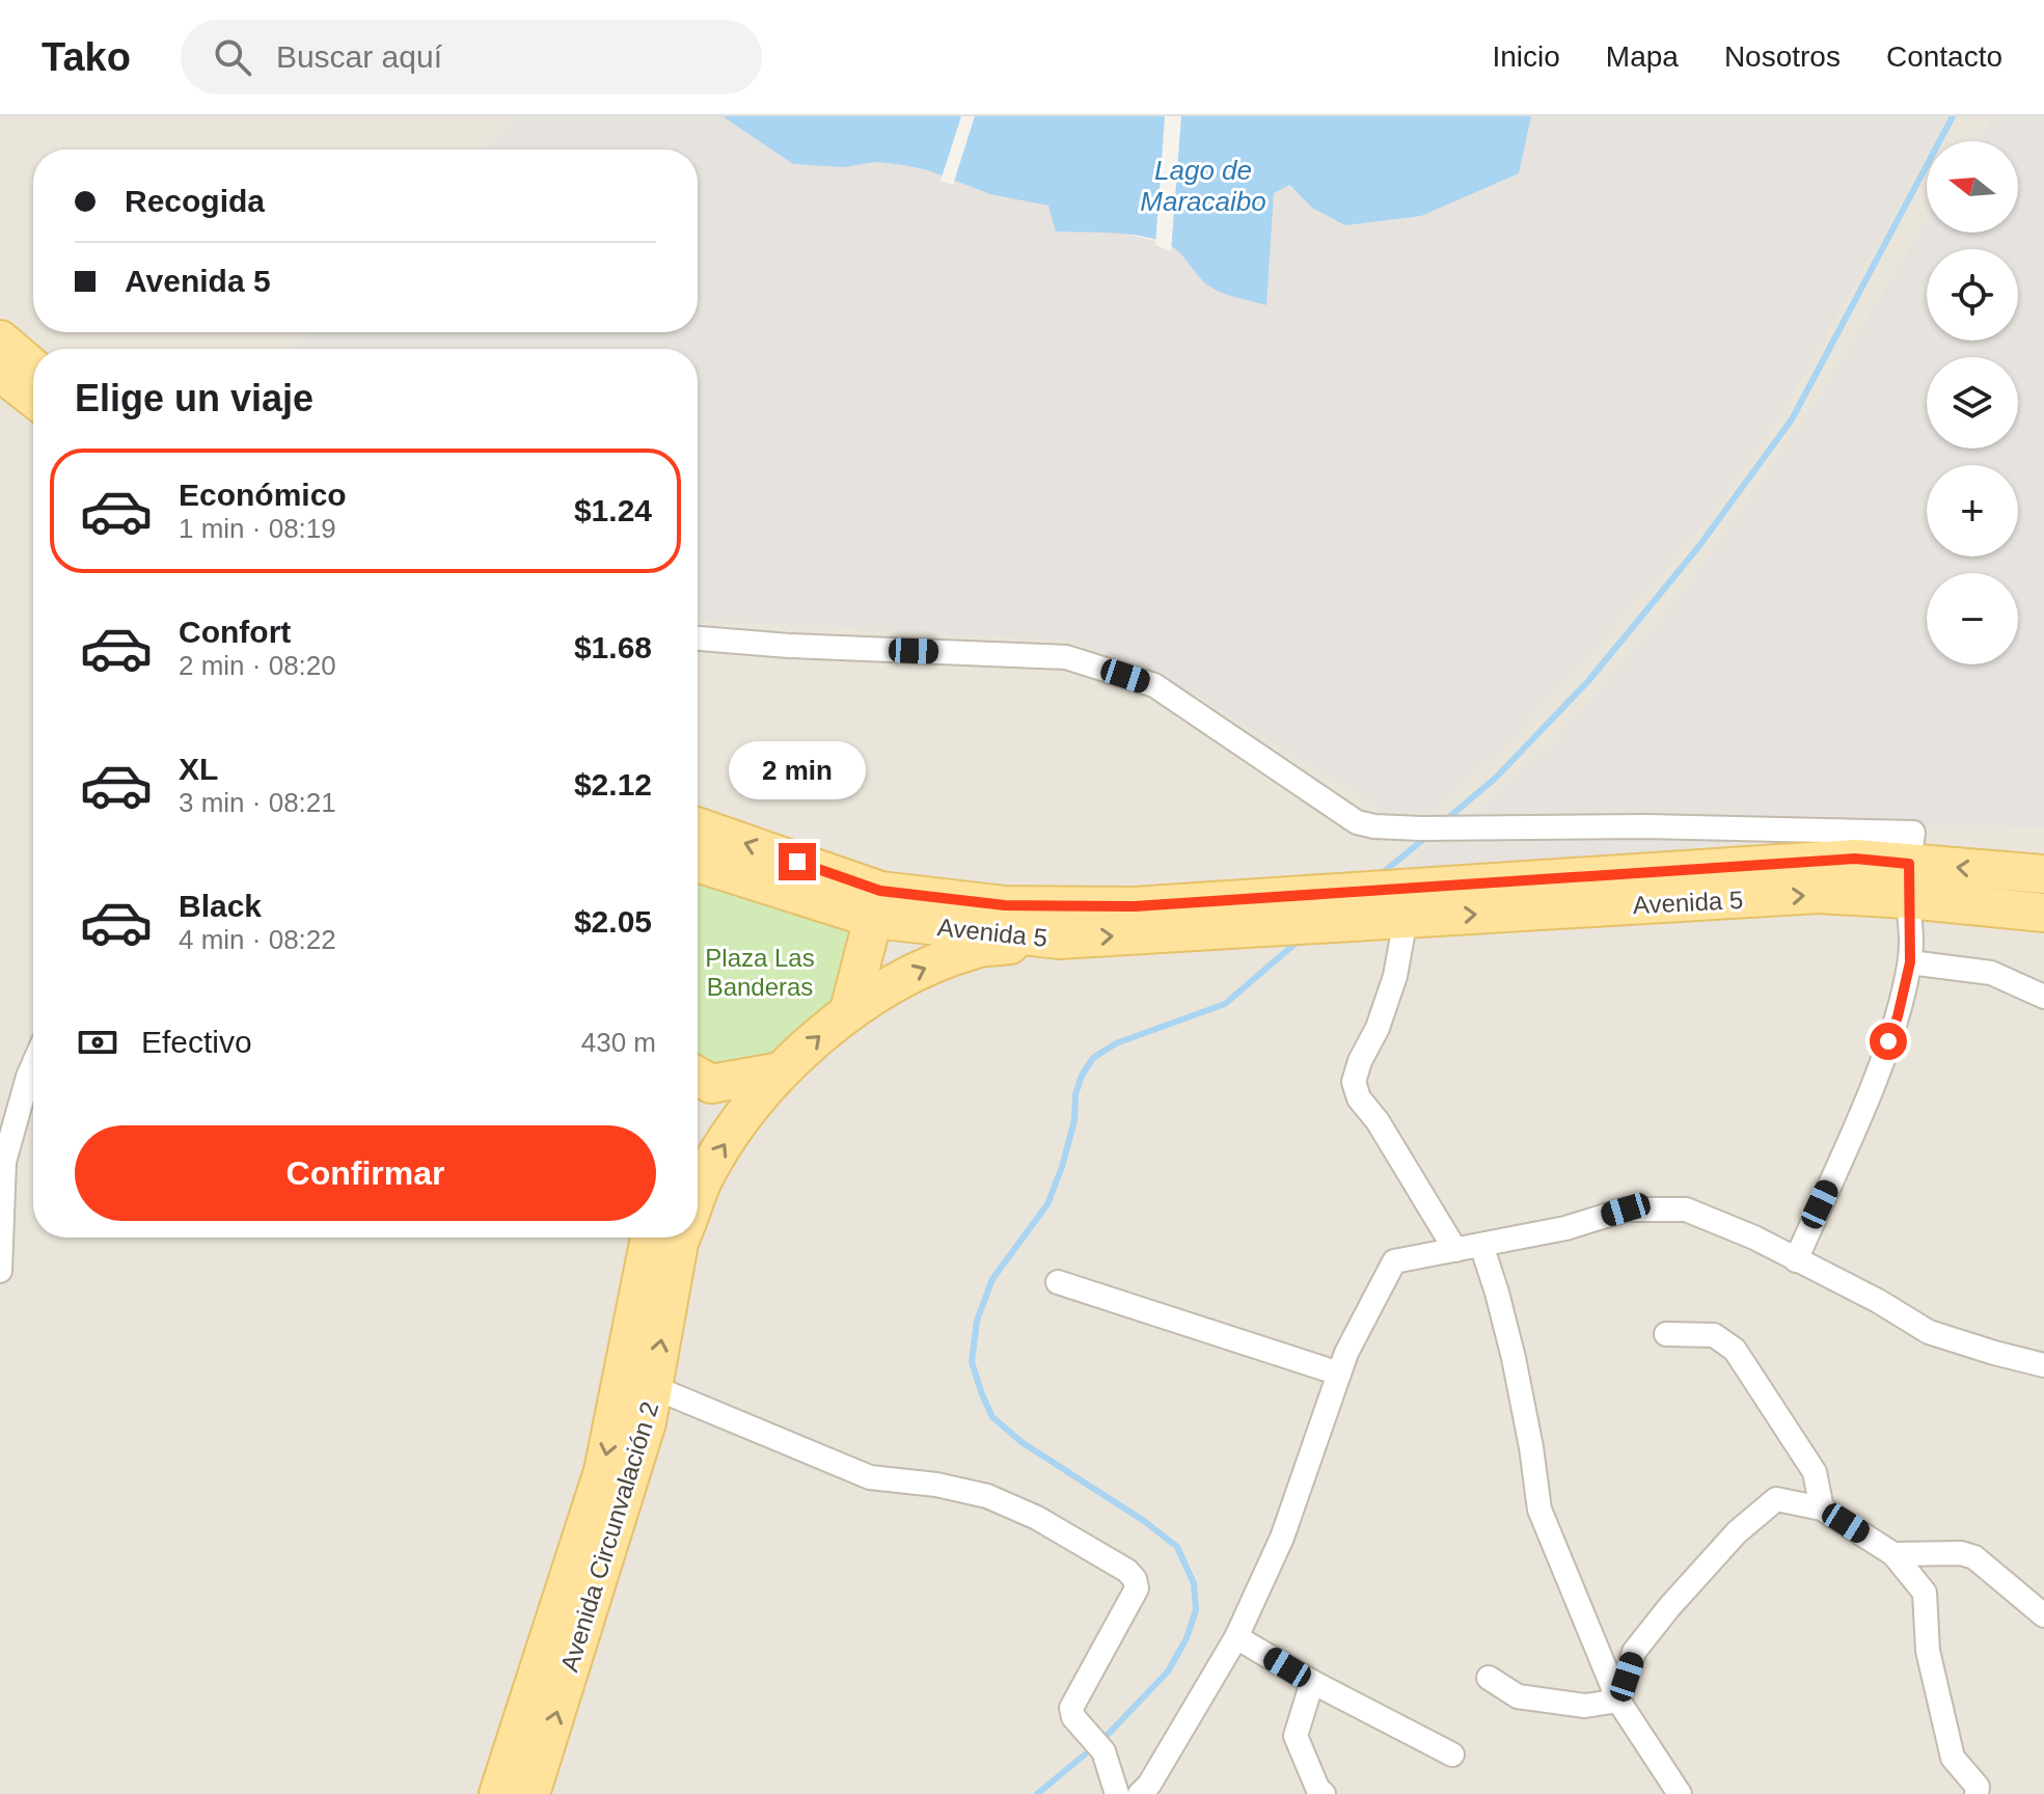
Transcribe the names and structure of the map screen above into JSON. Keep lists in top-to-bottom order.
{
  "streets": {
    "main road": ["Avenida 5", "Avenida Circunvalación 2"]
  },
  "crossings": [
    ["Avenida 5", "Avenida Circunvalación 2"]
  ],
  "water": ["Lago de Maracaibo"],
  "parks": ["Plaza Las Banderas"],
  "north": "left",
  "page": {
    "header": "Tako",
    "search": "Buscar aquí",
    "nav": [
      "Inicio",
      "Mapa",
      "Nosotros",
      "Contacto"
    ],
    "map_buttons": ["+", "−"],
    "banner": ["Recogida", "Avenida 5"],
    "heading": "Elige un viaje",
    "list": [
      {
        "name": "Económico",
        "note": "1 min · 08:19",
        "value": "$1.24"
      },
      {
        "name": "Confort",
        "note": "2 min · 08:20",
        "value": "$1.68"
      },
      {
        "name": "XL",
        "note": "3 min · 08:21",
        "value": "$2.12"
      },
      {
        "name": "Black",
        "note": "4 min · 08:22",
        "value": "$2.05"
      }
    ],
    "bubble": "2 min",
    "pay": ["Efectivo", "430 m"],
    "buttons": "Confirmar"
  }
}
